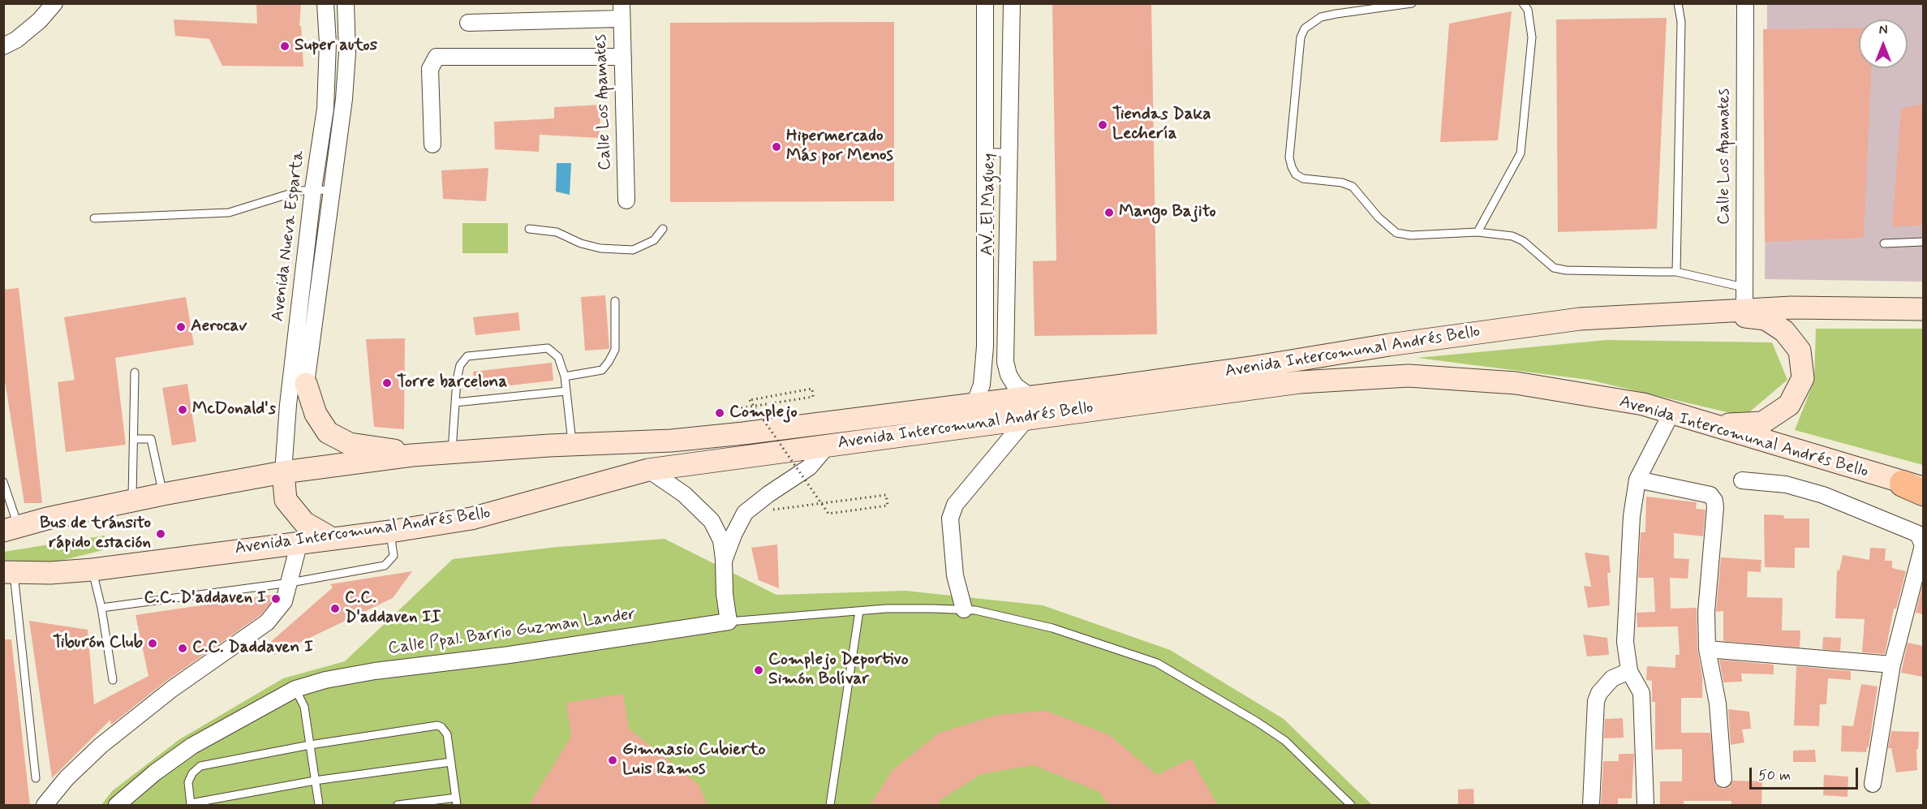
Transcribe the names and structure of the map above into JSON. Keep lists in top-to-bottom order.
{
  "streets": {
    "main road": ["Avenida Intercomunal Andrés Bello"],
    "street": [
      "Calle Los Apamates",
      "AV. El Maguey",
      "Avenida Nueva Esparta",
      "Calle Ppal. Barrio Guzman Lander"
    ]
  },
  "crossings": [
    ["Calle Los Apamates", "Avenida Intercomunal Andrés Bello"],
    ["AV. El Maguey", "Avenida Intercomunal Andrés Bello"],
    ["Avenida Nueva Esparta", "Avenida Intercomunal Andrés Bello"]
  ],
  "places": [
    "Super autos",
    "Tiendas Daka Lechería",
    "Hipermercado Más por Menos",
    "Mango Bajito",
    "Aerocav",
    "Torre barcelona",
    "McDonald's",
    "Complejo",
    "Bus de tránsito rápido estación",
    "C.C. D'addaven I",
    "C.C. D'addaven II",
    "Tiburón Club",
    "C.C. Daddaven I",
    "Complejo Deportivo Simón Bolívar",
    "Gimnasio Cubierto Luis Ramos"
  ],
  "scale_bar": "50 m",
  "north": "top"
}
